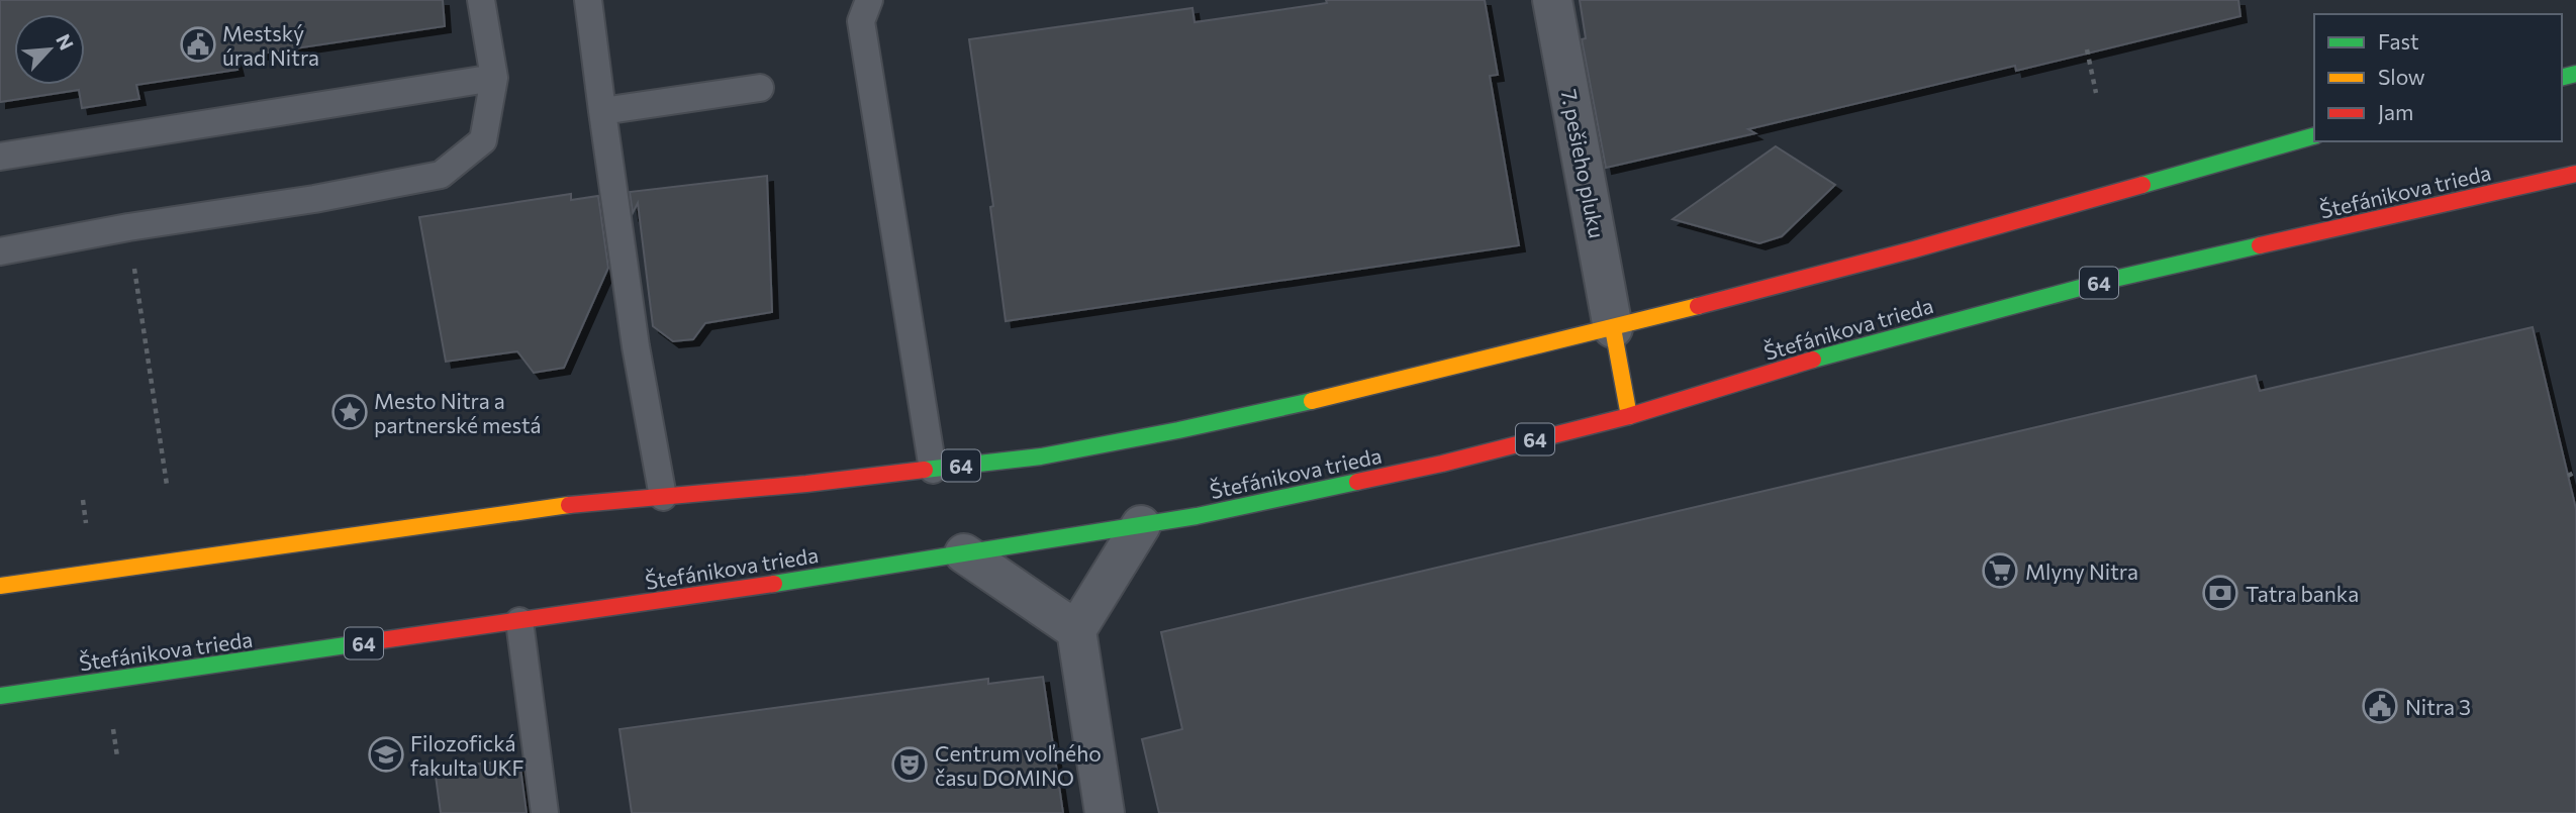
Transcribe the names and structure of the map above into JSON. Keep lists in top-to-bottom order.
{
  "streets": {
    "main road": ["Štefánikova trieda", "64"],
    "street": ["7. pešieho pluku"]
  },
  "crossings": [
    ["7. pešieho pluku", "64"]
  ],
  "places": {
    "public building": ["Mestský úrad Nitra", "Nitra 3"],
    "place": ["Mesto Nitra a partnerské mestá"],
    "supermarket": ["Mlyny Nitra"],
    "bank": ["Tatra banka"],
    "school or university": ["Filozofická fakulta UKF"],
    "theatre": ["Centrum voľného času DOMINO"]
  },
  "legend": ["Fast", "Slow", "Jam"],
  "north": "top right"
}
